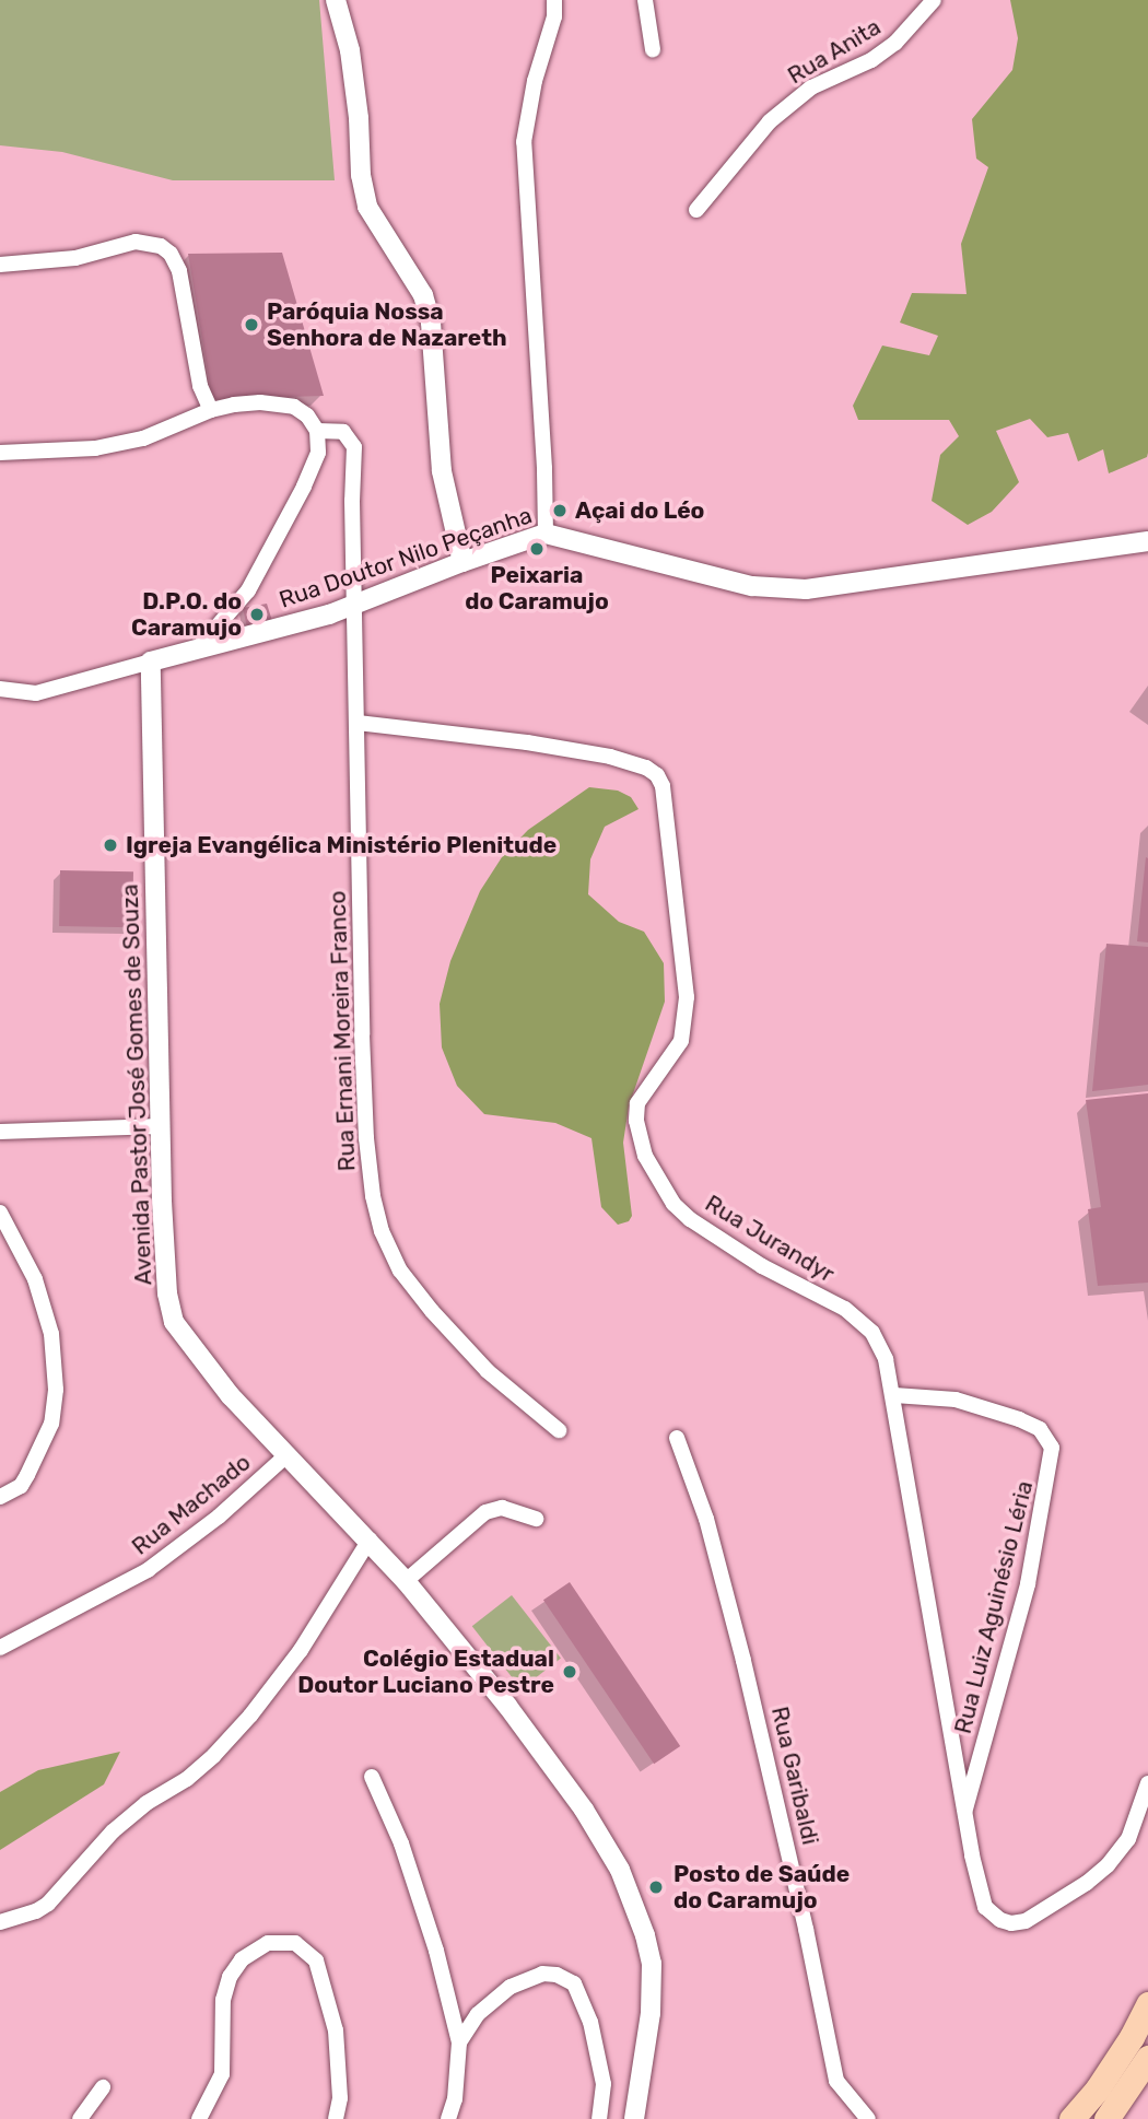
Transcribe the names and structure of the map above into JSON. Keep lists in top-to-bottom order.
{
  "streets": {
    "street": [
      "Rua Anita",
      "Rua Doutor Nilo Peçanha",
      "Rua Ernani Moreira Franco",
      "Avenida Pastor José Gomes de Souza",
      "Rua Jurandyr",
      "Rua Machado",
      "Rua Luiz Aguinésio Léria",
      "Rua Garibaldi"
    ]
  },
  "crossings": [
    ["Rua Doutor Nilo Peçanha", "Rua Ernani Moreira Franco"],
    ["Rua Doutor Nilo Peçanha", "Avenida Pastor José Gomes de Souza"],
    ["Rua Ernani Moreira Franco", "Rua Jurandyr"],
    ["Avenida Pastor José Gomes de Souza", "Rua Machado"],
    ["Rua Jurandyr", "Rua Luiz Aguinésio Léria"]
  ],
  "places": [
    "Paróquia Nossa Senhora de Nazareth",
    "Açai do Léo",
    "Peixaria do Caramujo",
    "D.P.O. do Caramujo",
    "Igreja Evangélica Ministério Plenitude",
    "Colégio Estadual Doutor Luciano Pestre",
    "Posto de Saúde do Caramujo"
  ]
}
